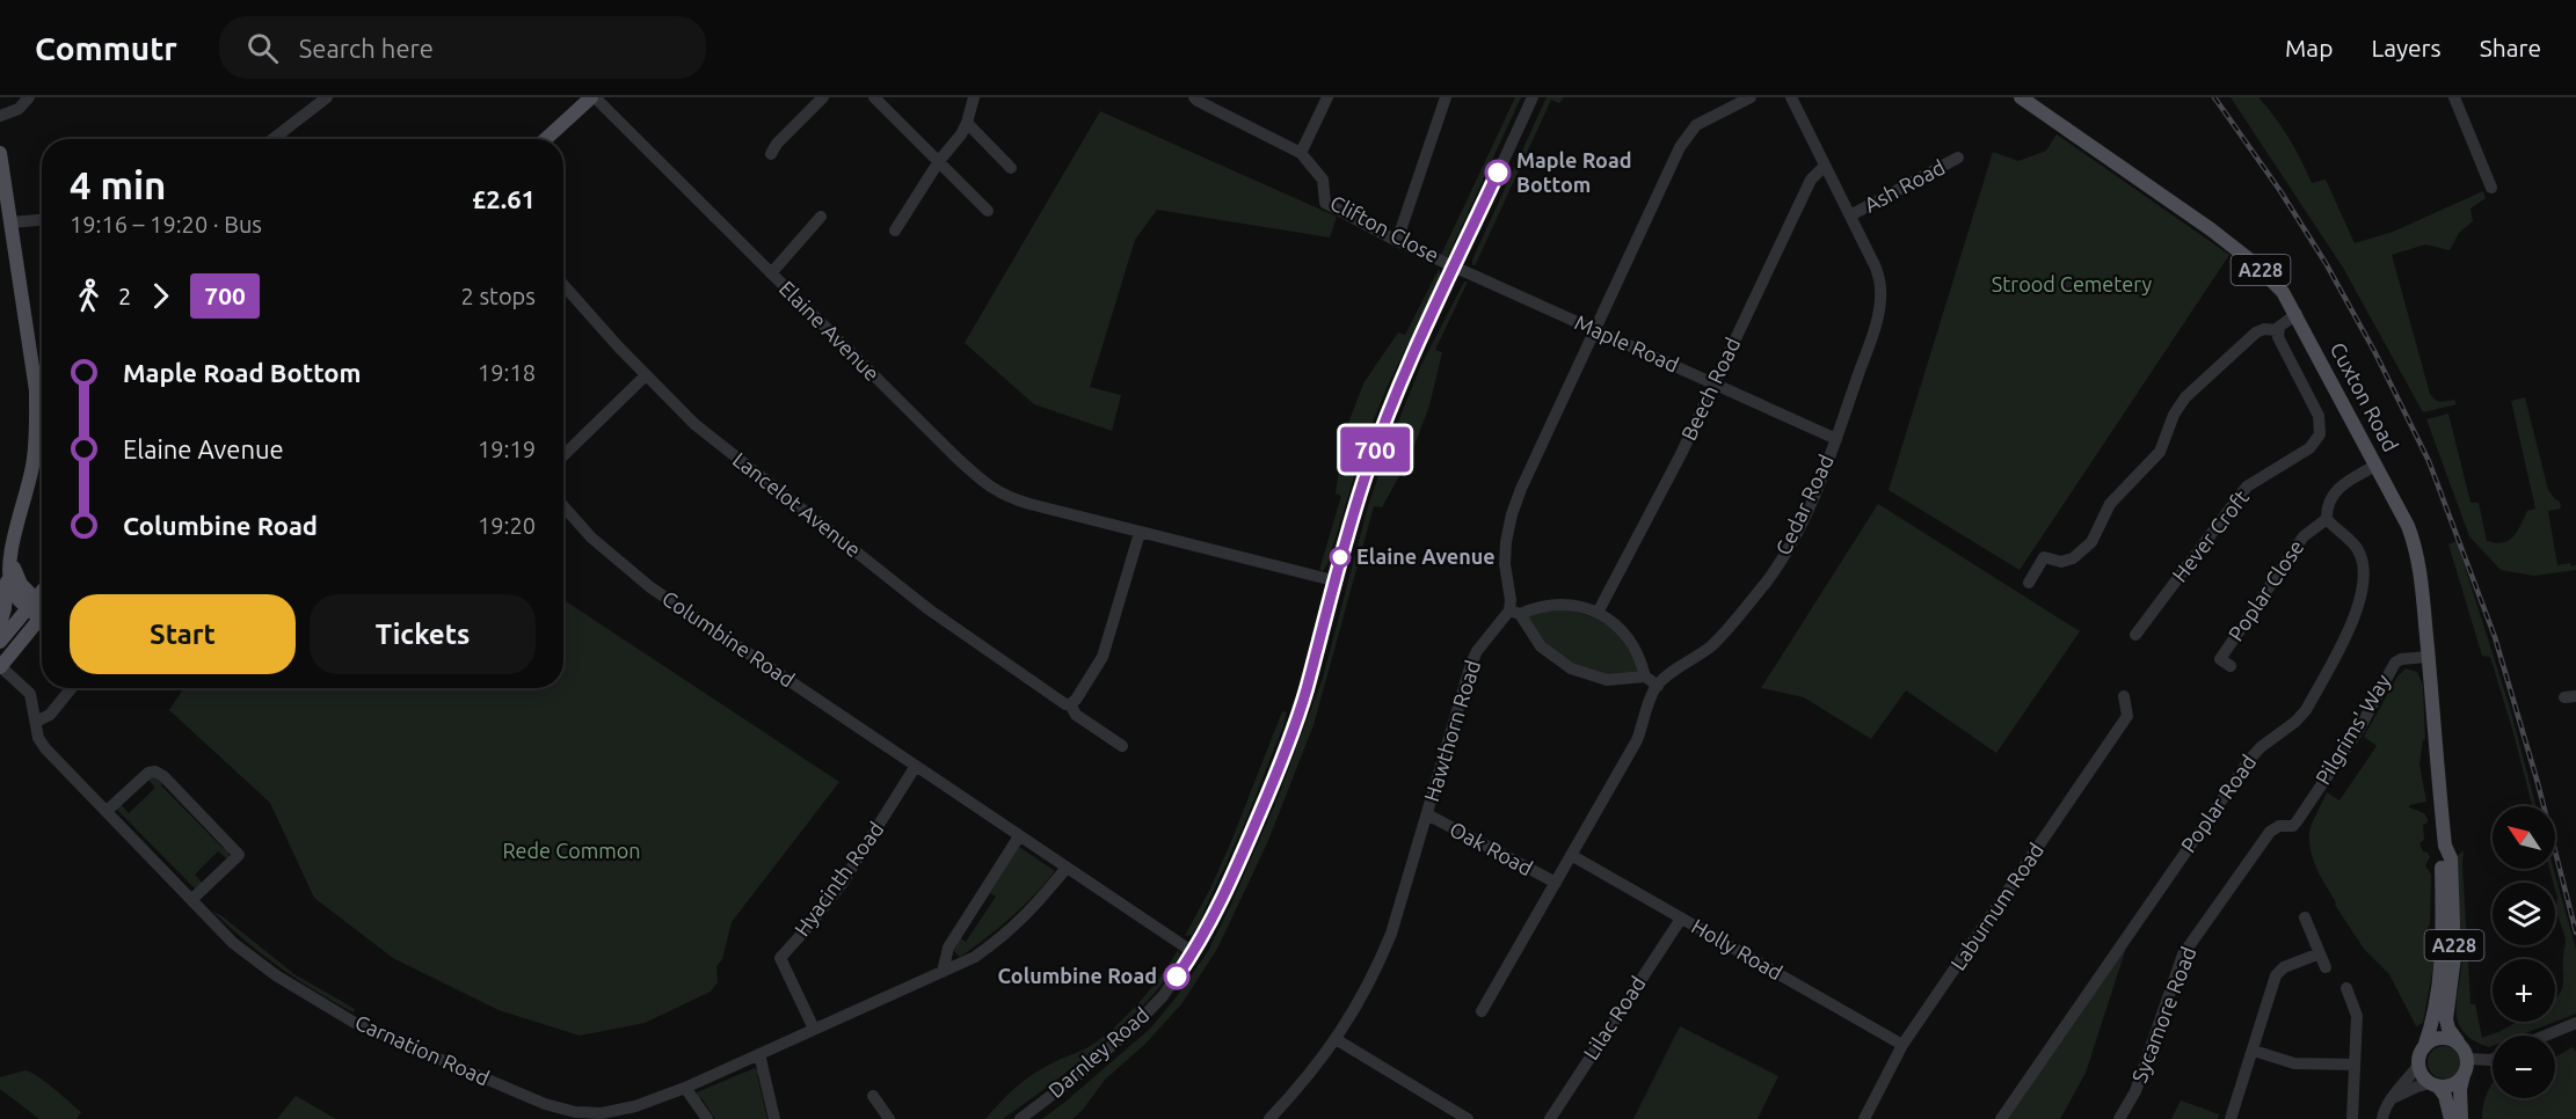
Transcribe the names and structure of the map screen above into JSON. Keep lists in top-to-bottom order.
{
  "streets": {
    "main road": ["A228", "Cuxton Road"],
    "street": [
      "Ash Road",
      "Clifton Close",
      "Elaine Avenue",
      "Maple Road",
      "Beech Road",
      "Lancelot Avenue",
      "Cedar Road",
      "Hever Croft",
      "Poplar Close",
      "Columbine Road",
      "Pilgrims' Way",
      "Hawthorn Road",
      "Poplar Road",
      "Oak Road",
      "Hyacinth Road",
      "Laburnum Road",
      "Holly Road",
      "Sycamore Road",
      "Lilac Road",
      "Carnation Road",
      "Darnley Road"
    ]
  },
  "crossings": [
    ["Ash Road", "Cedar Road"],
    ["Clifton Close", "Maple Road"],
    ["Clifton Close", "Darnley Road"],
    ["Elaine Avenue", "Darnley Road"],
    ["Maple Road", "Beech Road"],
    ["Maple Road", "Cedar Road"],
    ["Maple Road", "Darnley Road"],
    ["Beech Road", "Cedar Road"],
    ["Cuxton Road", "Pilgrims' Way"],
    ["Poplar Close", "Poplar Road"],
    ["Columbine Road", "Hyacinth Road"],
    ["Columbine Road", "Carnation Road"],
    ["Columbine Road", "Darnley Road"],
    ["Pilgrims' Way", "Sycamore Road"],
    ["Hawthorn Road", "Oak Road"],
    ["Hyacinth Road", "Carnation Road"],
    ["Laburnum Road", "Holly Road"],
    ["Holly Road", "Lilac Road"]
  ],
  "parks": ["Strood Cemetery", "Rede Common"],
  "places": ["Maple Road Bottom", "Elaine Avenue", "Columbine Road"],
  "lines": ["bus line 700"],
  "north": "top left",
  "page": {
    "header": "Commutr",
    "search": "Search here",
    "nav": ["Map", "Layers", "Share"],
    "on_map": "700",
    "heading": ["4 min", "19:16 – 19:20 · Bus", "£2.61"],
    "legs": ["2", "700", "2 stops"],
    "list": [
      {
        "name": "Maple Road Bottom",
        "value": "19:18"
      },
      {
        "name": "Elaine Avenue",
        "value": "19:19"
      },
      {
        "name": "Columbine Road",
        "value": "19:20"
      }
    ],
    "buttons": ["Start", "Tickets"],
    "map_buttons": ["+", "−"]
  }
}
